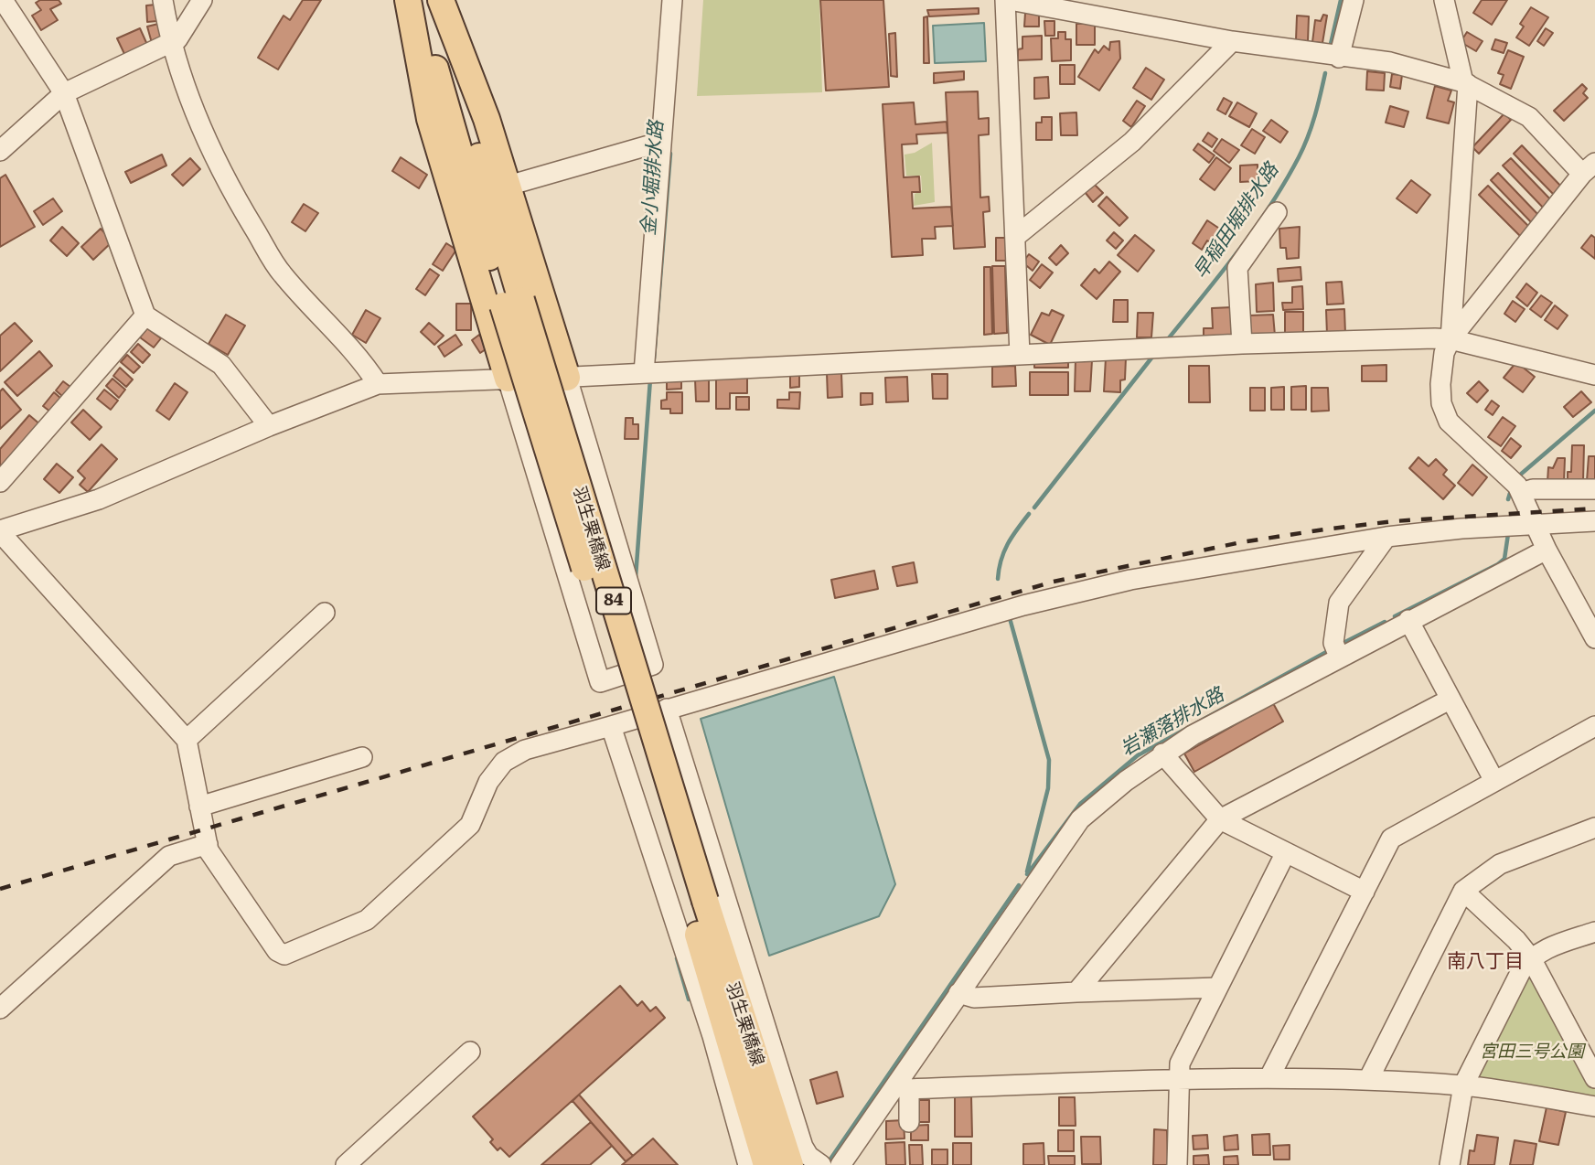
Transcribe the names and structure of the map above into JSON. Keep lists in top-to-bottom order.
{
  "streets": {
    "main road": ["羽生栗橋線", "84"]
  },
  "districts": ["南八丁目"],
  "water": ["金小堀排水路", "早稲田堀排水路", "岩瀬落排水路"],
  "parks": ["宮田三号公園"]
}
